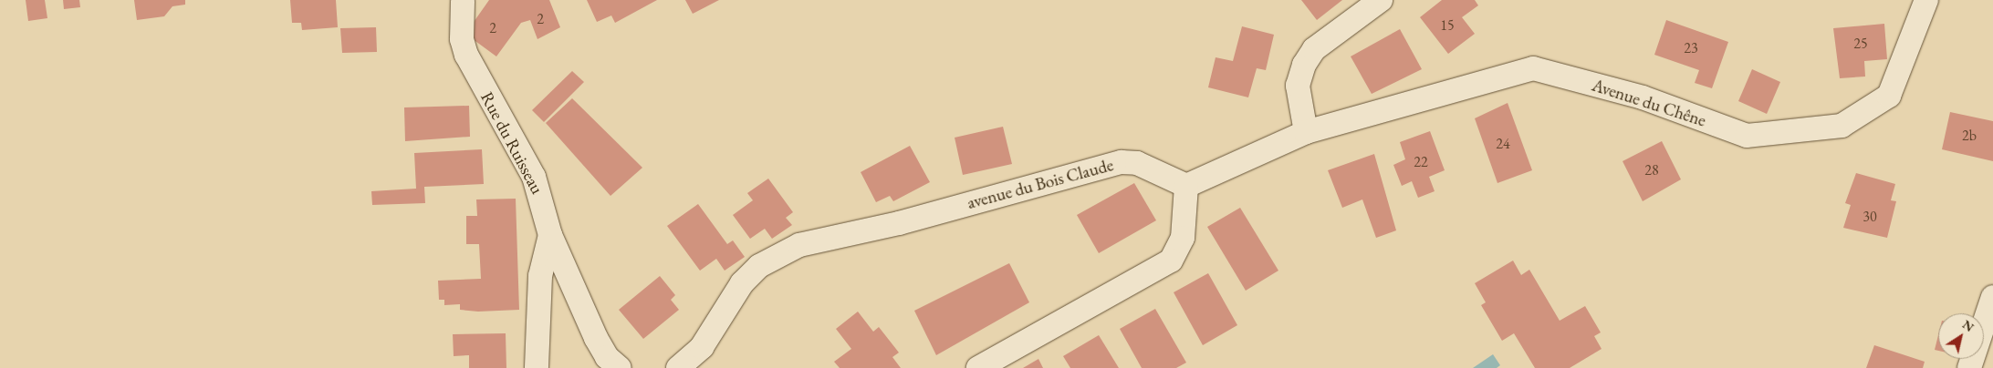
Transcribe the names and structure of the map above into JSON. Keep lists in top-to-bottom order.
{
  "streets": {
    "street": ["Avenue du Chêne", "Rue du Ruisseau", "avenue du Bois Claude"]
  },
  "crossings": [
    ["Avenue du Chêne", "avenue du Bois Claude"]
  ],
  "house_numbers": [
    "2",
    "15",
    "2",
    "25",
    "23",
    "2b",
    "24",
    "22",
    "28",
    "30"
  ],
  "north": "top right"
}
